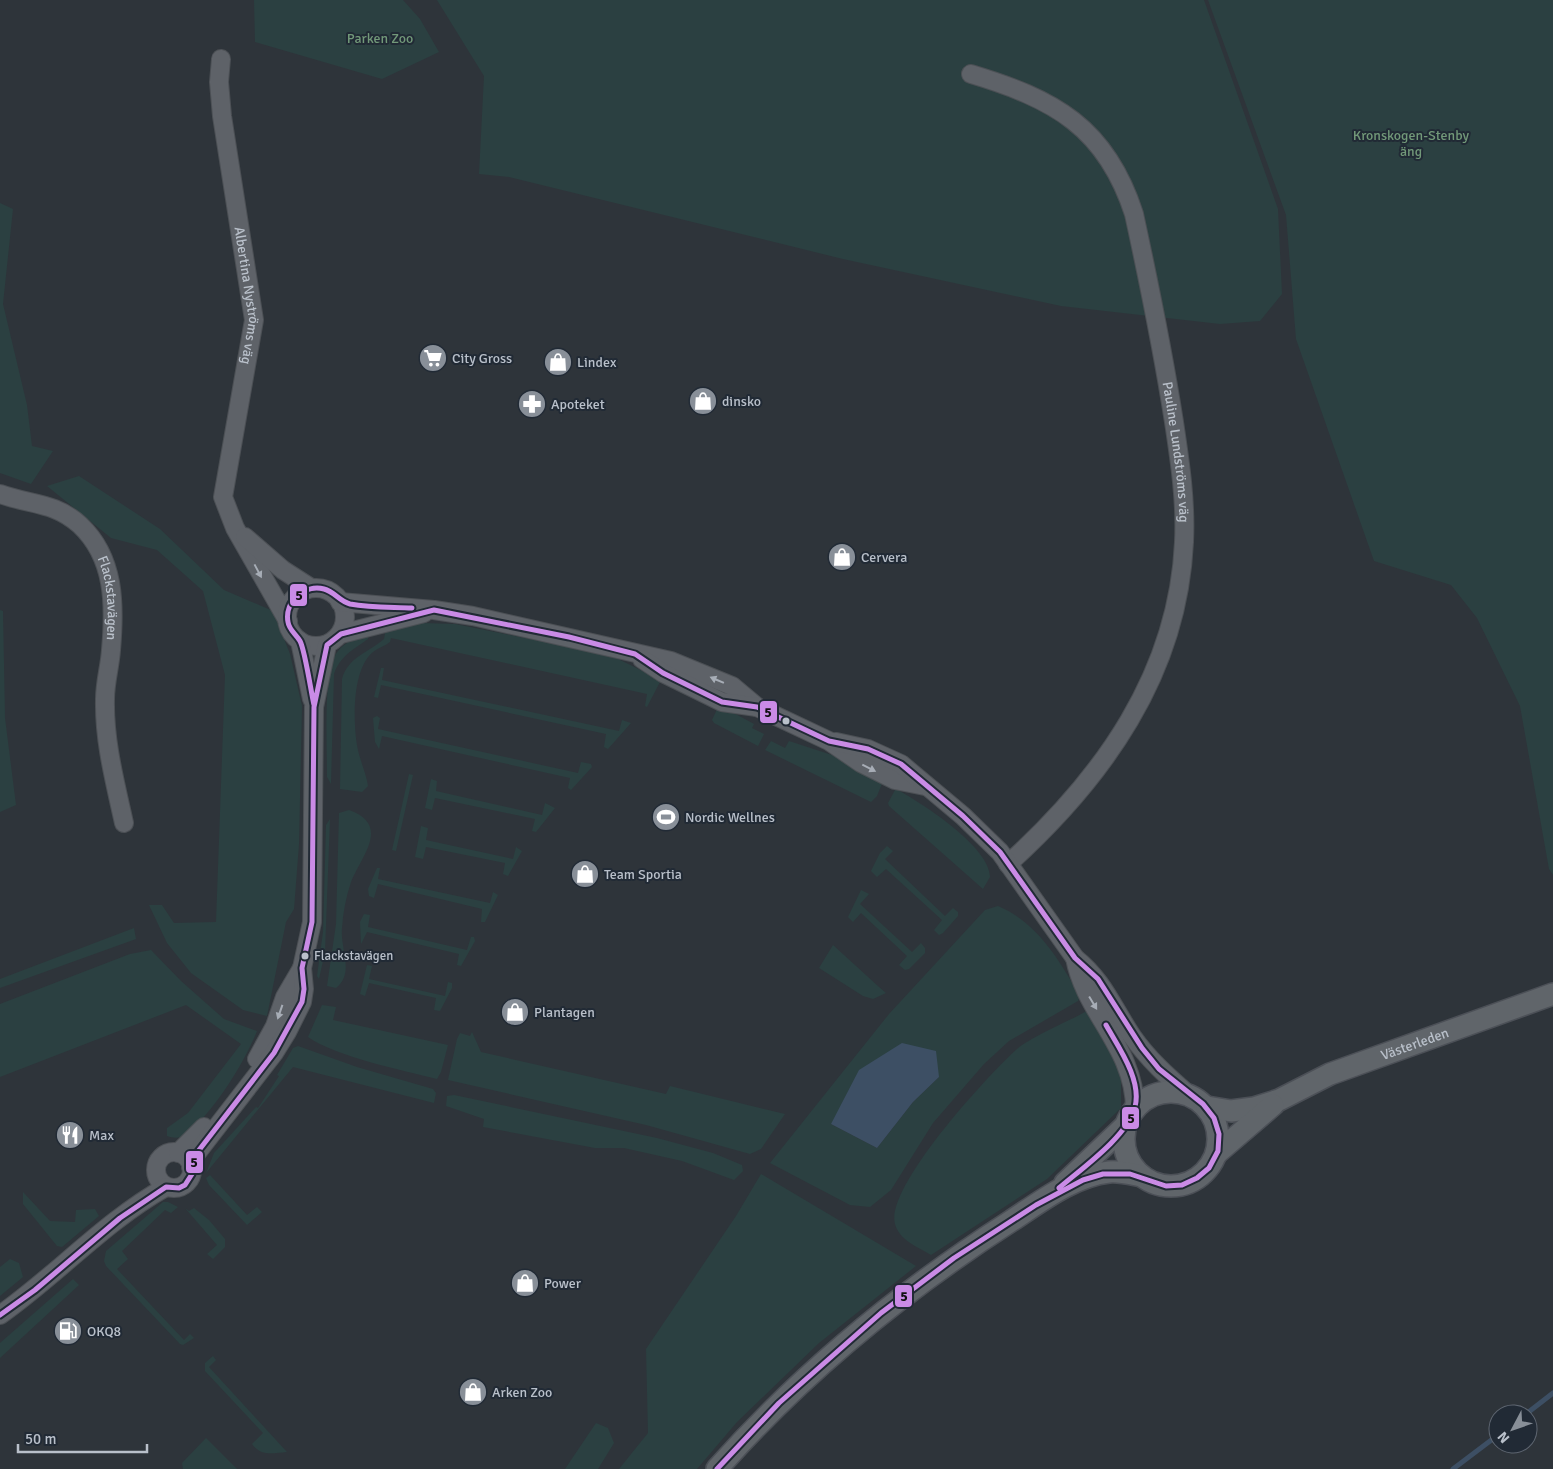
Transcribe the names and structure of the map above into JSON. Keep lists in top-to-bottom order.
{
  "streets": {
    "main road": ["Västerleden"],
    "street": ["Albertina Nyströms väg", "Pauline Lundströms väg", "Flackstavägen"]
  },
  "parks": ["Parken Zoo", "Kronskogen-Stenby äng"],
  "places": {
    "supermarket": ["City Gross"],
    "shop": [
      "Lindex",
      "dinsko",
      "Cervera",
      "Team Sportia",
      "Plantagen",
      "Power",
      "Arken Zoo"
    ],
    "pharmacy": ["Apoteket"],
    "sports": ["Nordic Wellnes"],
    "other": ["Flackstavägen"],
    "restaurant": ["Max"],
    "fuel station": ["OKQ8"]
  },
  "lines": ["transit line 5"],
  "scale_bar": "50 m",
  "north": "bottom left"
}
